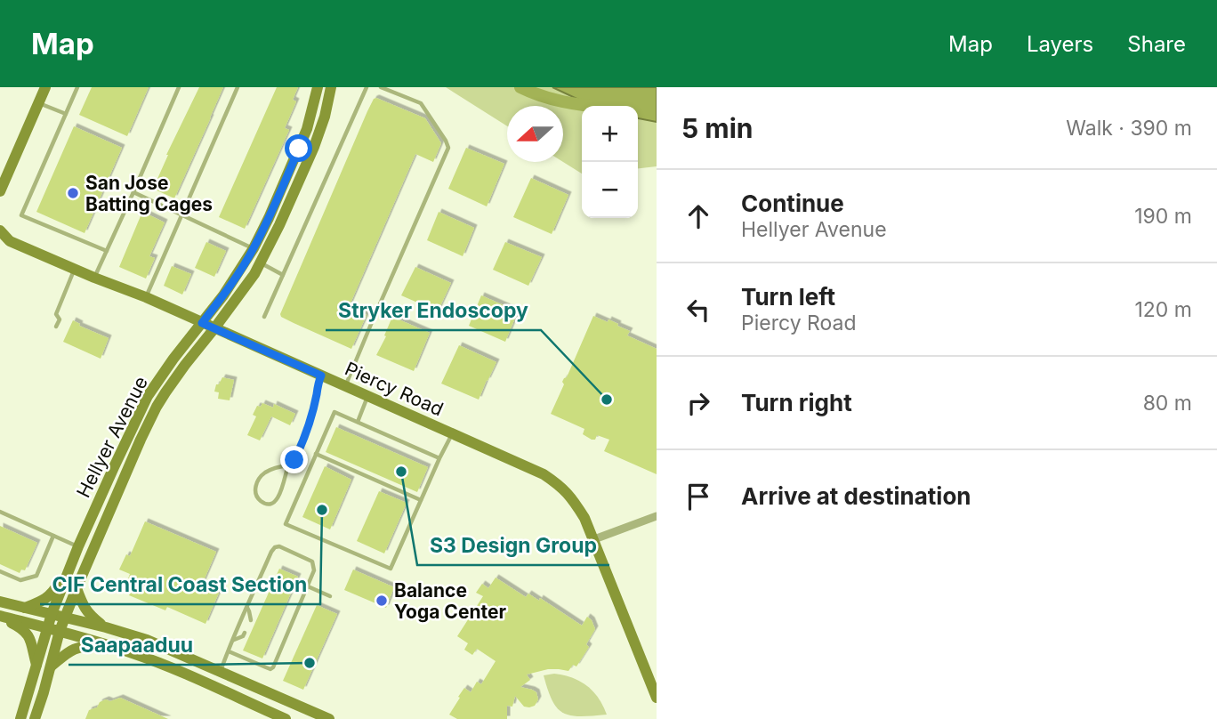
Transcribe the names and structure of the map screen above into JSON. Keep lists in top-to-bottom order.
{
  "streets": {
    "main road": ["Piercy Road", "Hellyer Avenue"]
  },
  "crossings": [
    ["Piercy Road", "Hellyer Avenue"]
  ],
  "places": [
    "San Jose Batting Cages",
    "Stryker Endoscopy",
    "S3 Design Group",
    "CIF Central Coast Section",
    "Balance Yoga Center",
    "Saapaaduu"
  ],
  "north": "left",
  "page": {
    "header": "Map",
    "nav": ["Map", "Layers", "Share"],
    "heading": ["5 min", "Walk · 390 m"],
    "map_buttons": ["+", "−"],
    "list": [
      ["Continue", "Hellyer Avenue", "190 m"],
      ["Turn left", "Piercy Road", "120 m"],
      ["Turn right", "80 m"],
      "Arrive at destination"
    ]
  }
}
